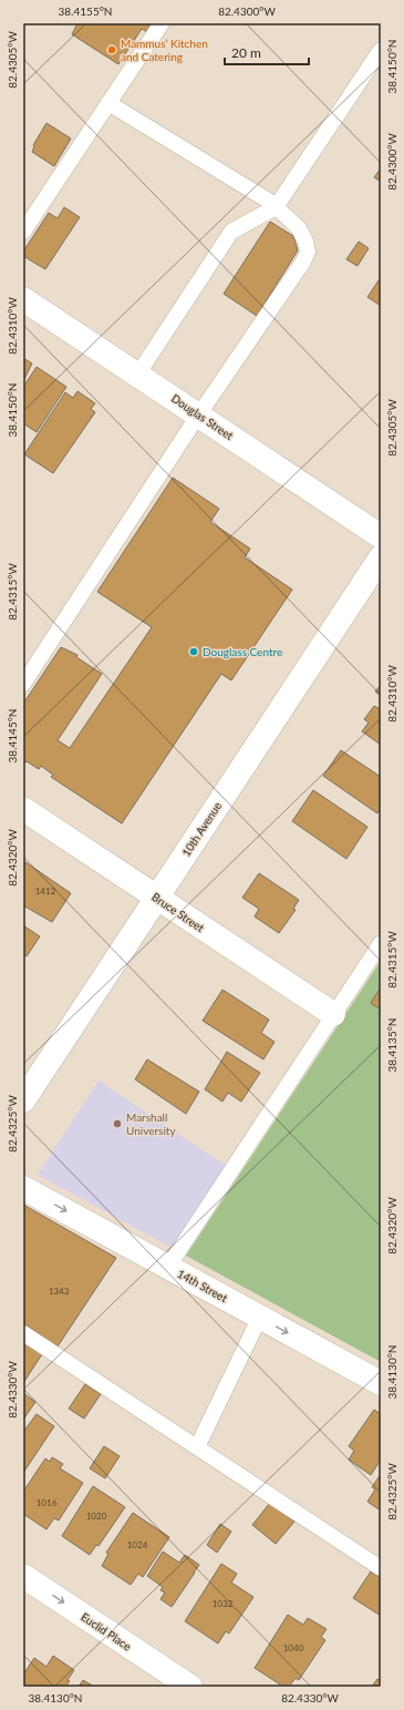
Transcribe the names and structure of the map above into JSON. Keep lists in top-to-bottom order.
{
  "streets": {
    "street": [
      "Douglas Street",
      "10th Avenue",
      "Bruce Street",
      "14th Street",
      "Euclid Place"
    ]
  },
  "crossings": [
    ["10th Avenue", "Bruce Street"]
  ],
  "one_way": ["14th Street", "Euclid Place"],
  "places": ["Mammus’ Kitchen and Catering", "Douglass Centre", "Marshall University"],
  "house_numbers": [
    "1412",
    "1343",
    "1016",
    "1020",
    "1024",
    "1032",
    "1040"
  ],
  "scale_bar": "20 m",
  "coordinates": [
    "38.4155°N",
    "82.4300°W",
    "82.4305°W",
    "38.4150°N",
    "82.4310°W",
    "82.4315°W",
    "38.4145°N",
    "82.4320°W",
    "38.4135°N",
    "82.4325°W",
    "38.4130°N",
    "82.4330°W"
  ]
}
